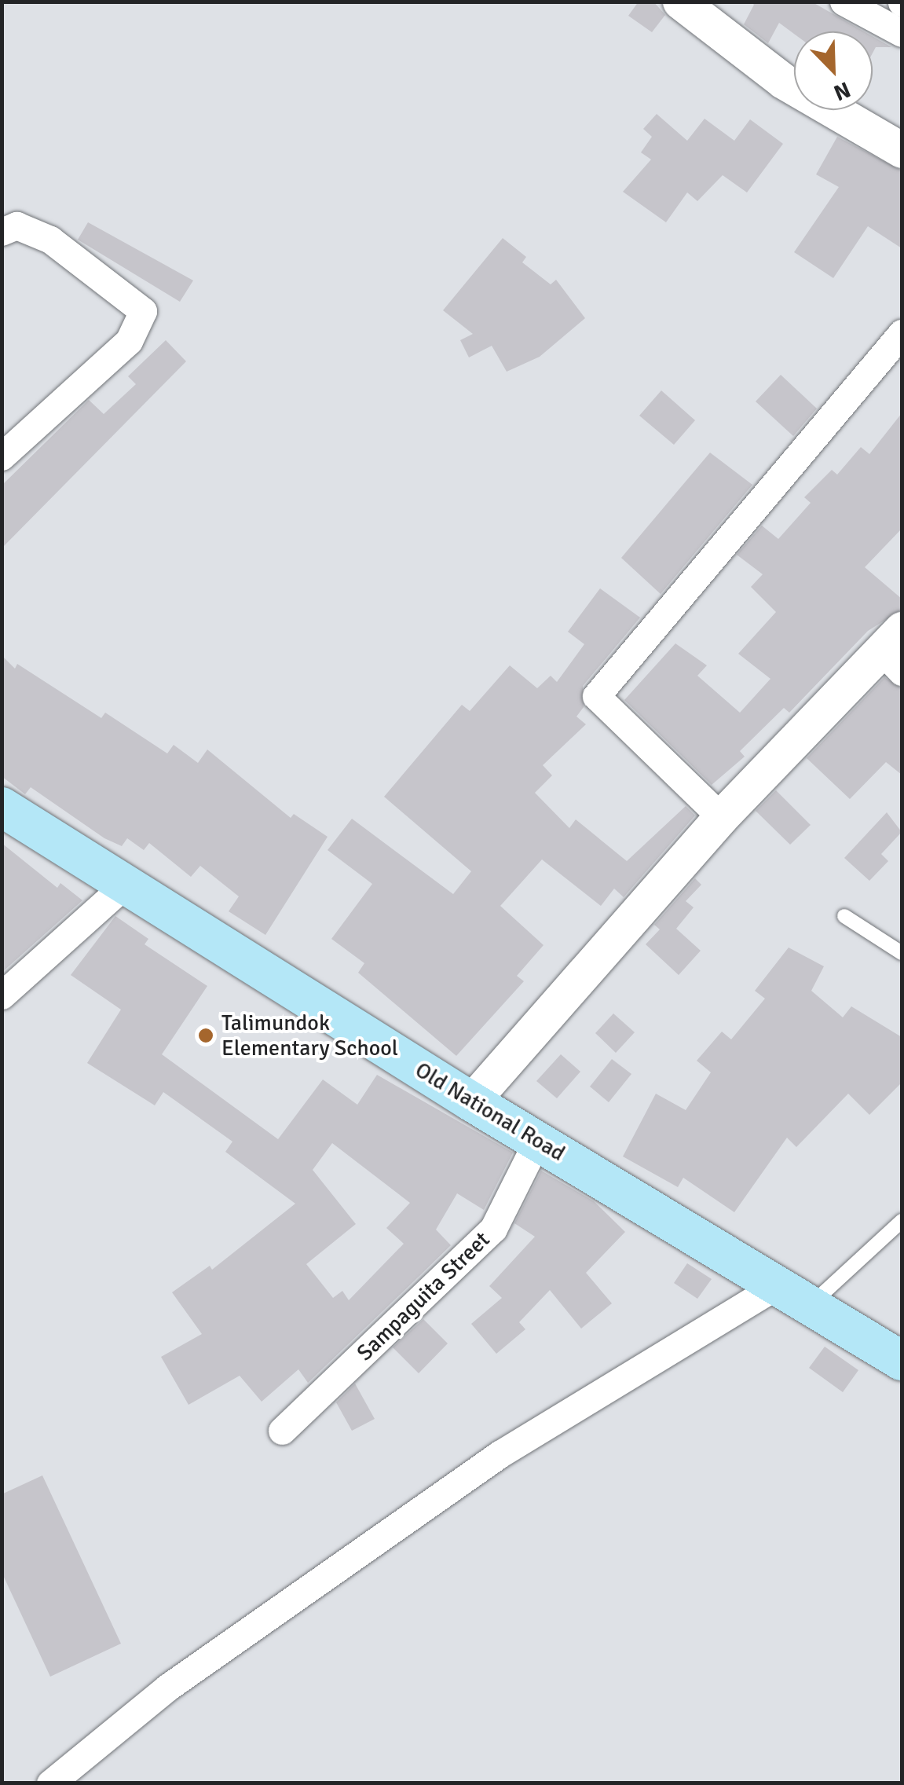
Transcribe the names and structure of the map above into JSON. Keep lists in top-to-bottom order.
{
  "streets": {
    "main road": ["Old National Road"],
    "street": ["Sampaguita Street"]
  },
  "crossings": [
    ["Old National Road", "Sampaguita Street"]
  ],
  "places": ["Talimundok Elementary School"],
  "north": "bottom right"
}
